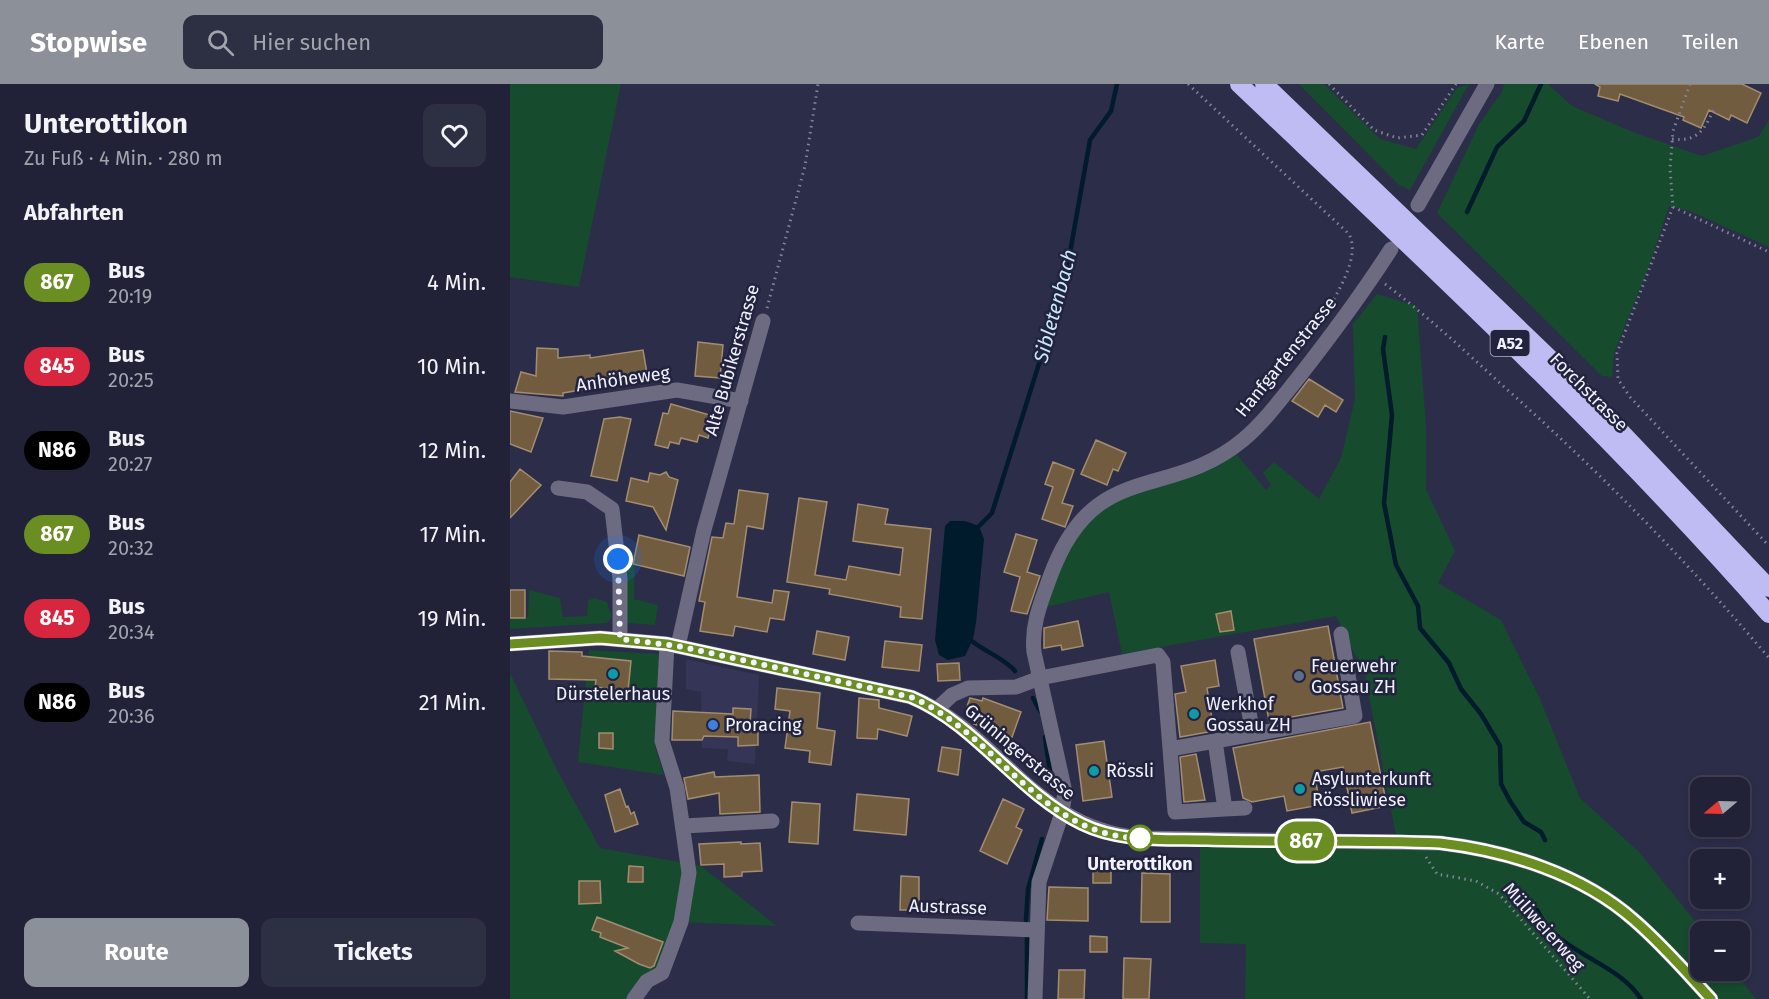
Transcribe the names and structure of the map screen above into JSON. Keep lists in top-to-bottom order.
{
  "streets": {
    "highway": ["A52", "Forchstrasse"],
    "street": [
      "Hanfgartenstrasse",
      "Alte Bubikerstrasse",
      "Anhöheweg",
      "Grüningerstrasse",
      "Austrasse"
    ],
    "path": ["Müliweierweg"]
  },
  "crossings": [
    ["Hanfgartenstrasse", "Grüningerstrasse"],
    ["Alte Bubikerstrasse", "Anhöheweg"],
    ["Alte Bubikerstrasse", "Grüningerstrasse"],
    ["Grüningerstrasse", "Müliweierweg"]
  ],
  "water": ["Sibletenbach"],
  "places": [
    "Dürstelerhaus",
    "Feuerwehr Gossau ZH",
    "Werkhof Gossau ZH",
    "Proracing",
    "Rössli",
    "Asylunterkunft Rössliwiese",
    "Unterottikon"
  ],
  "lines": ["bus line 867"],
  "north": "left",
  "page": {
    "header": "Stopwise",
    "search": "Hier suchen",
    "nav": ["Karte", "Ebenen", "Teilen"],
    "heading": [
      ["Unterottikon", "Zu Fuß · 4 Min. · 280 m"],
      "Abfahrten"
    ],
    "on_map": "867",
    "list": [
      {
        "mark": "867",
        "name": "Bus",
        "note": "20:19",
        "value": "4 Min."
      },
      {
        "mark": "845",
        "name": "Bus",
        "note": "20:25",
        "value": "10 Min."
      },
      {
        "mark": "N86",
        "name": "Bus",
        "note": "20:27",
        "value": "12 Min."
      },
      {
        "mark": "867",
        "name": "Bus",
        "note": "20:32",
        "value": "17 Min."
      },
      {
        "mark": "845",
        "name": "Bus",
        "note": "20:34",
        "value": "19 Min."
      },
      {
        "mark": "N86",
        "name": "Bus",
        "note": "20:36",
        "value": "21 Min."
      }
    ],
    "map_buttons": ["+", "−"],
    "buttons": ["Route", "Tickets"]
  }
}
